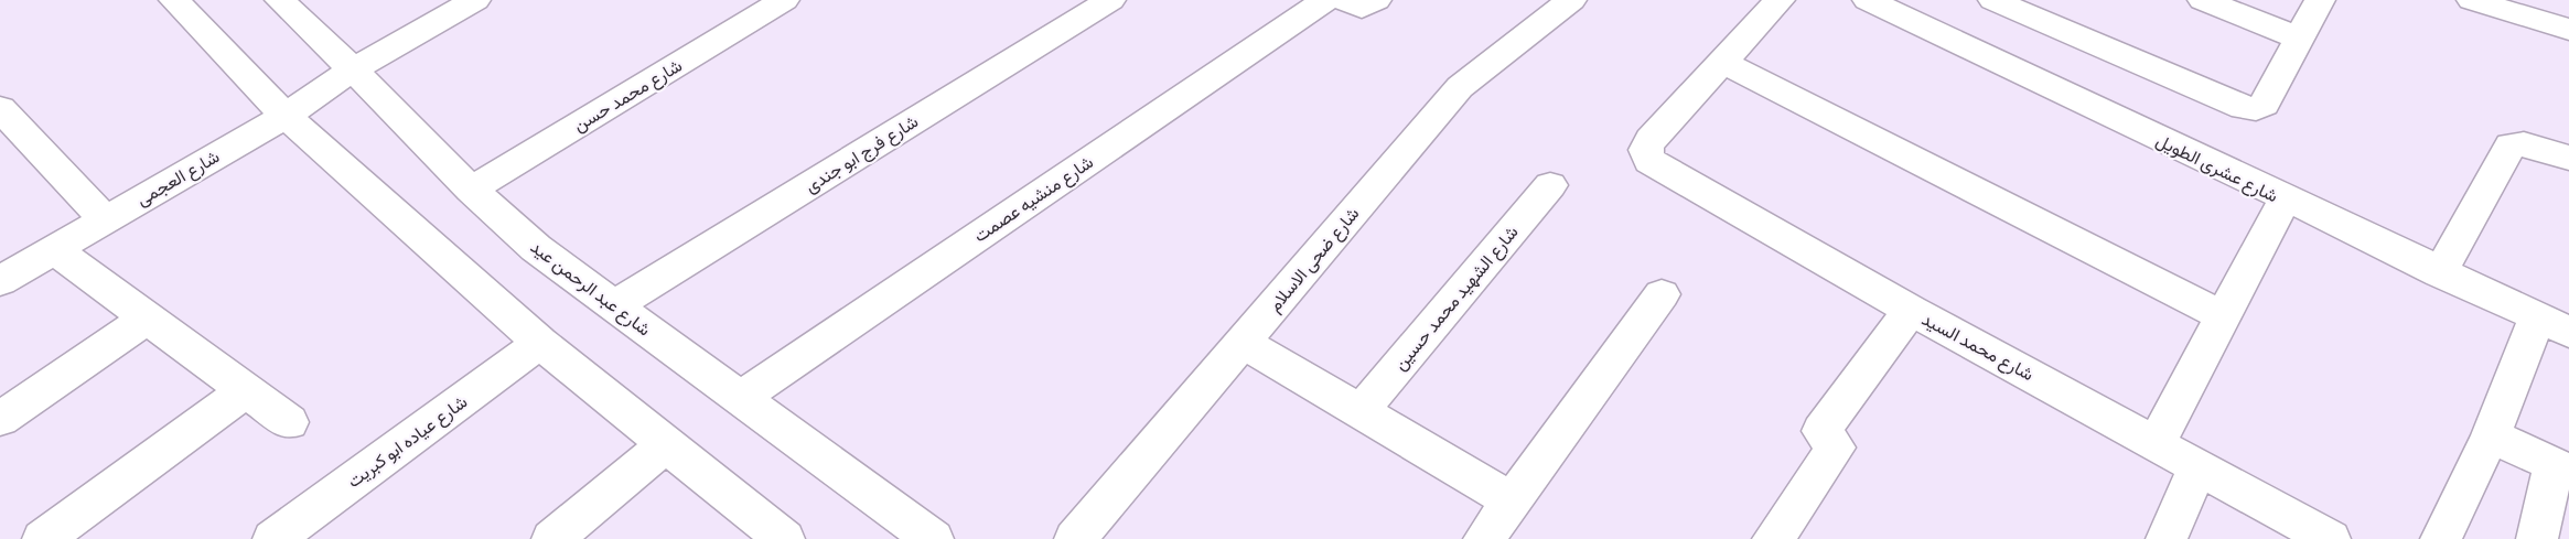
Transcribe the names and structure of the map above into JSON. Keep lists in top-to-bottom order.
{
  "streets": {
    "street": [
      "شارع محمد حسن",
      "شارع فرج ابو جندى",
      "شارع عشرى الطويل",
      "شارع العجمى",
      "شارع منشيه عصمت",
      "شارع ضحى الاسلام",
      "شارع عبد الرحمن عيد",
      "شارع الشهيد محمد حسين",
      "شارع محمد السيد",
      "شارع عياده ابو كبريت"
    ]
  },
  "crossings": [
    ["شارع محمد حسن", "شارع عبد الرحمن عيد"],
    ["شارع فرج ابو جندى", "شارع عبد الرحمن عيد"],
    ["شارع العجمى", "شارع عبد الرحمن عيد"],
    ["شارع منشيه عصمت", "شارع عبد الرحمن عيد"]
  ]
}
